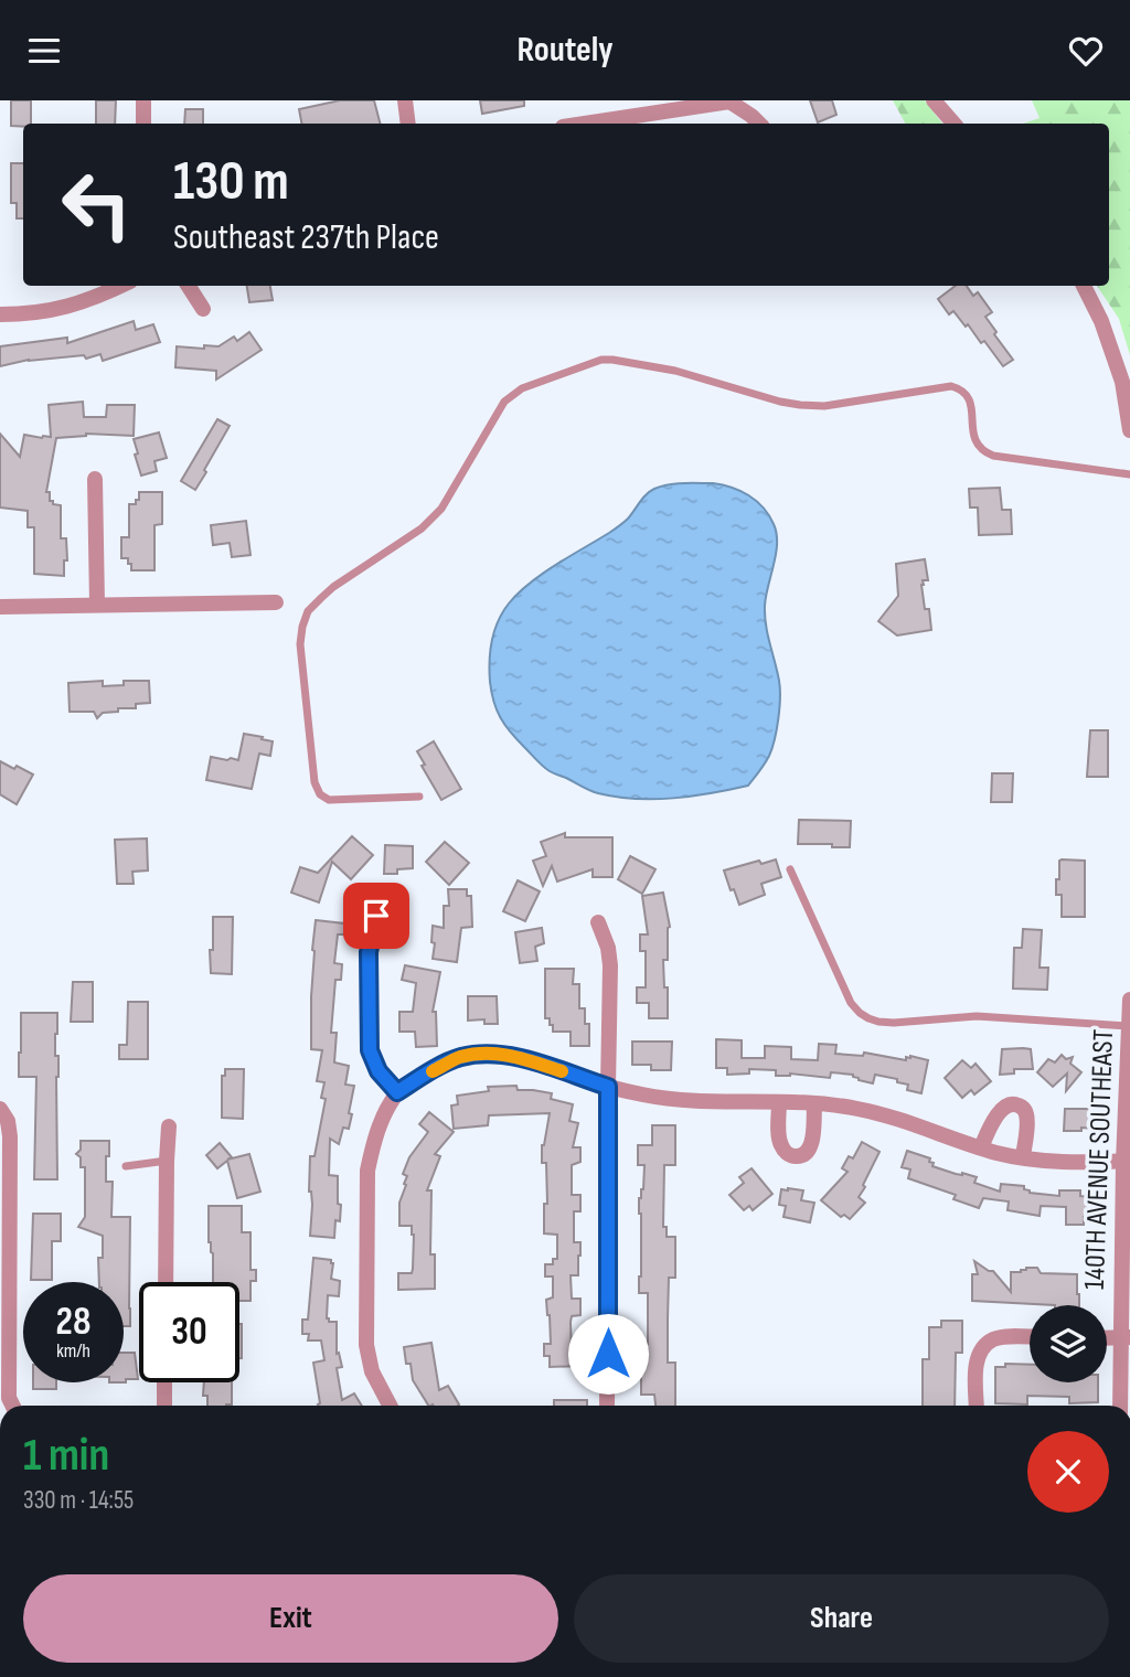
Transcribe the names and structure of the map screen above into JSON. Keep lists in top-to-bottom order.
{
  "streets": {
    "street": ["140TH AVENUE SOUTHEAST"]
  },
  "page": {
    "header": "Routely",
    "turn": ["130 m", "Southeast 237th Place"],
    "speed": "28 km/h",
    "limit": "30",
    "heading": ["1 min", "330 m · 14:55"],
    "buttons": ["Exit", "Share"]
  }
}
